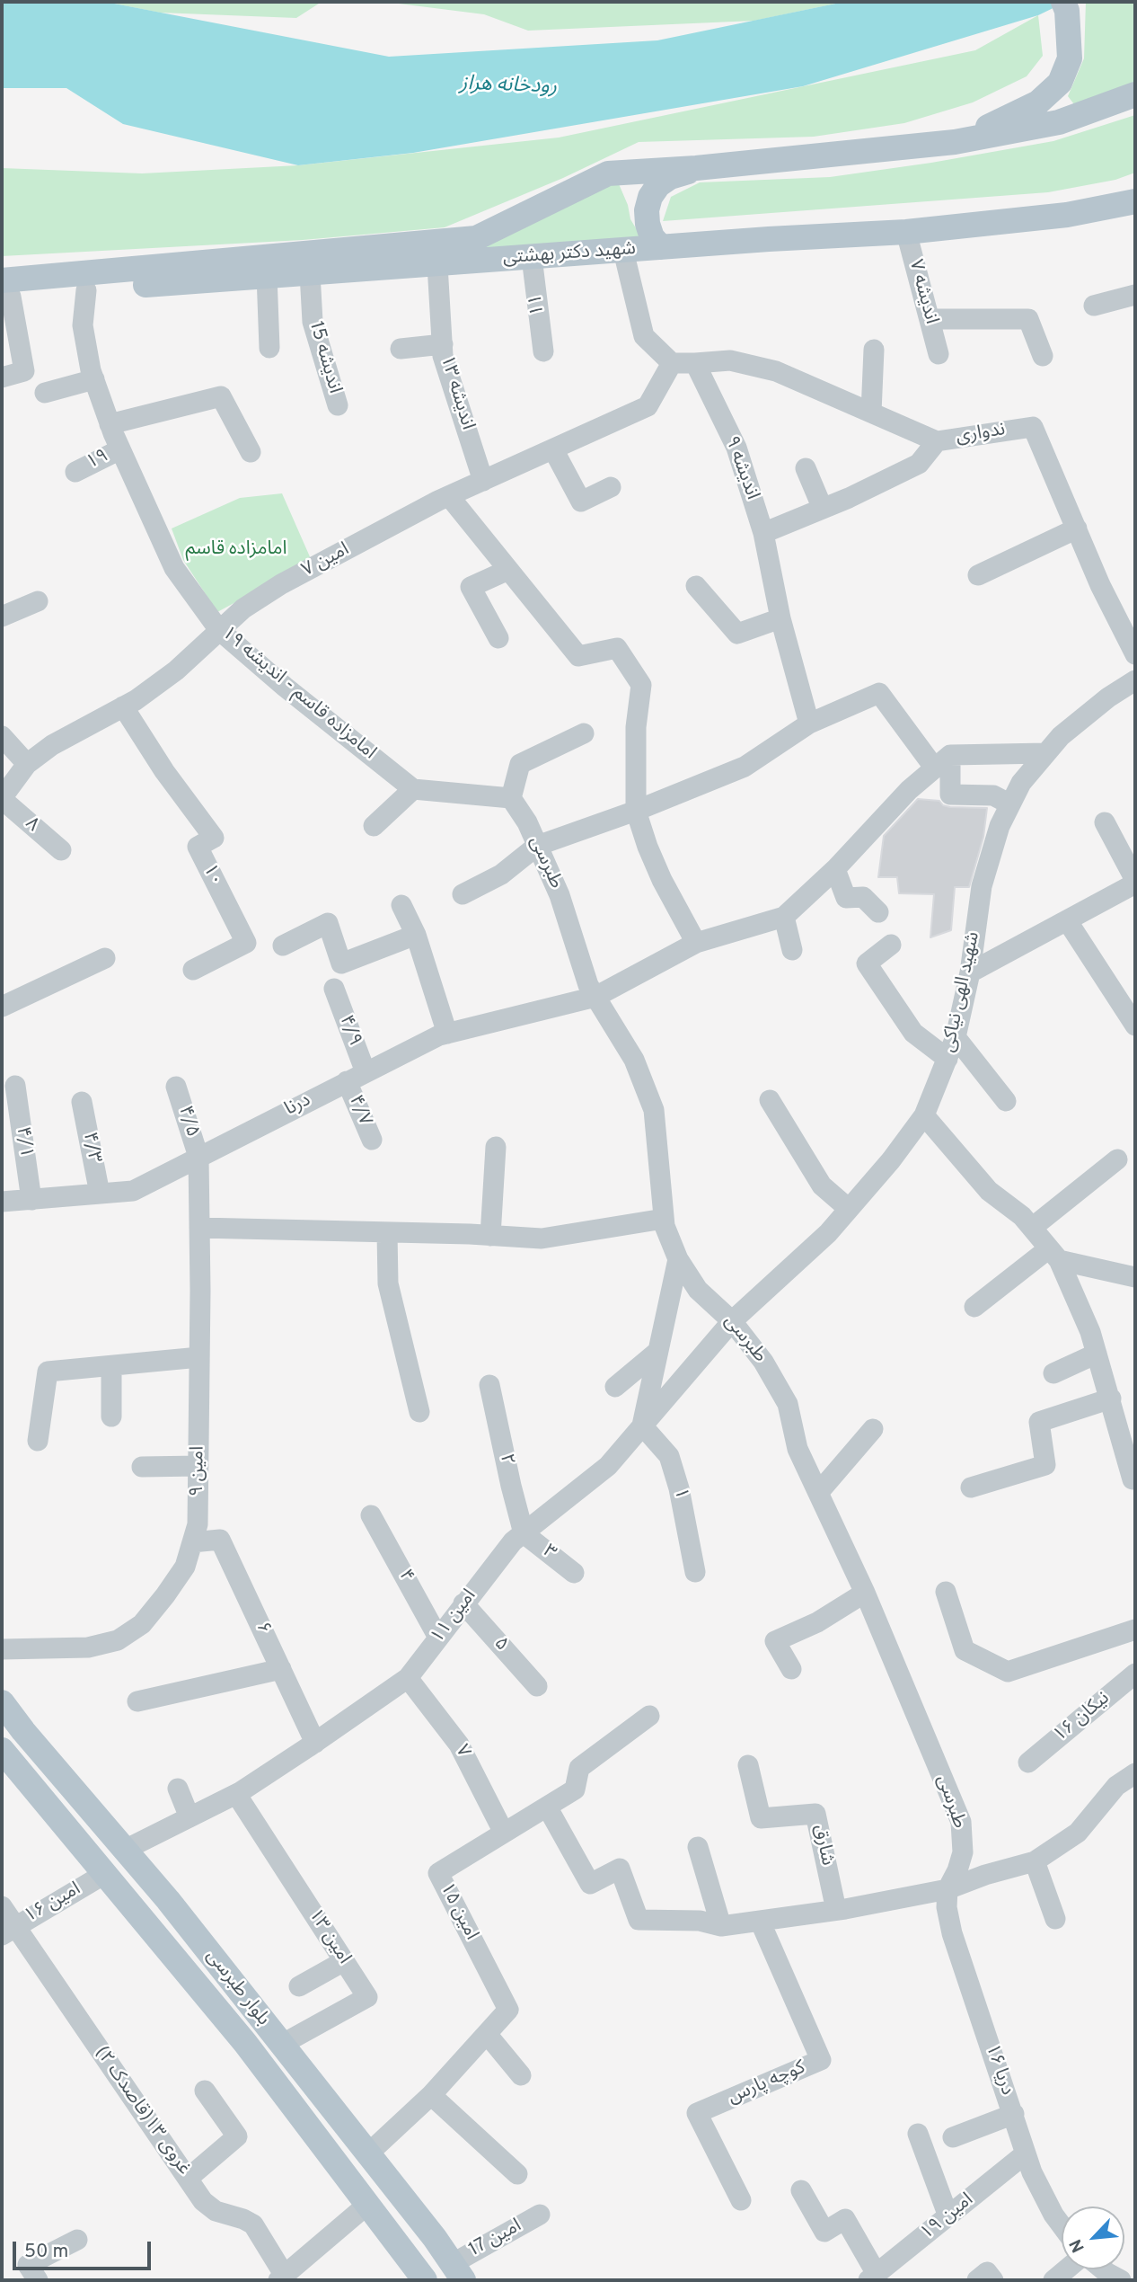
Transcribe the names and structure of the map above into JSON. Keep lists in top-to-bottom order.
{
  "streets": {
    "main road": ["شهید دکتر بهشتی", "بلوار طبرسی"],
    "street": [
      "اندیشه ۷",
      "۱۱",
      "اندیشه 15",
      "اندیشه ۱۳",
      "ندواری",
      "۱۹",
      "اندیشه ۹",
      "امین ۷",
      "امامزاده قاسم - اندیشه ۱۹",
      "۸",
      "طبرسی",
      "۱۰",
      "شهید الهی نیاکی",
      "۴/۹",
      "درنا",
      "۴/۷",
      "۴/۵",
      "۴/۱",
      "۴/۳",
      "۲",
      "امین ۹",
      "۱",
      "۳",
      "۴",
      "امین ۱۱",
      "۶",
      "۵",
      "نیکان ۱۶",
      "۷",
      "شارق",
      "امین ۱۶",
      "امین ۱۵",
      "امین ۱۳",
      "دریا ۱۶",
      "کوچه پارس",
      "غروی ۱۳(قاصدک ۲)",
      "امین ۱۹",
      "امین 17"
    ]
  },
  "crossings": [
    ["شهید دکتر بهشتی", "اندیشه ۷"],
    ["شهید دکتر بهشتی", "۱۱"],
    ["شهید دکتر بهشتی", "اندیشه 15"],
    ["شهید دکتر بهشتی", "اندیشه ۱۳"],
    ["شهید دکتر بهشتی", "امامزاده قاسم - اندیشه ۱۹"],
    ["اندیشه ۱۳", "امین ۷"],
    ["ندواری", "اندیشه ۹"],
    ["۱۹", "امامزاده قاسم - اندیشه ۱۹"],
    ["امین ۷", "امامزاده قاسم - اندیشه ۱۹"],
    ["امین ۷", "۸"],
    ["امین ۷", "۱۰"],
    ["طبرسی", "شهید الهی نیاکی"],
    ["طبرسی", "درنا"],
    ["طبرسی", "امین ۱۱"],
    ["طبرسی", "دریا ۱۶"],
    ["شهید الهی نیاکی", "امین ۱۱"],
    ["۴/۹", "درنا"],
    ["۴/۹", "۴/۷"],
    ["درنا", "۴/۷"],
    ["درنا", "۴/۵"],
    ["درنا", "۴/۱"],
    ["درنا", "۴/۳"],
    ["درنا", "امین ۹"],
    ["۴/۵", "امین ۹"],
    ["۲", "۳"],
    ["۲", "امین ۱۱"],
    ["امین ۹", "۶"],
    ["۱", "امین ۱۱"],
    ["۳", "امین ۱۱"],
    ["۴", "امین ۱۱"],
    ["امین ۱۱", "۶"],
    ["امین ۱۱", "۵"],
    ["امین ۱۱", "۷"],
    ["امین ۱۱", "امین ۱۳"],
    ["امین ۱۱", "بلوار طبرسی"],
    ["۷", "امین ۱۵"],
    ["امین ۱۶", "بلوار طبرسی"],
    ["امین ۱۶", "غروی ۱۳(قاصدک ۲)"],
    ["امین ۱۵", "بلوار طبرسی"],
    ["امین ۱۳", "بلوار طبرسی"],
    ["بلوار طبرسی", "امین 17"],
    ["دریا ۱۶", "امین ۱۹"]
  ],
  "water": ["رودخانه هراز"],
  "parks": ["امامزاده قاسم"],
  "scale_bar": "50 m",
  "north": "bottom left"
}
